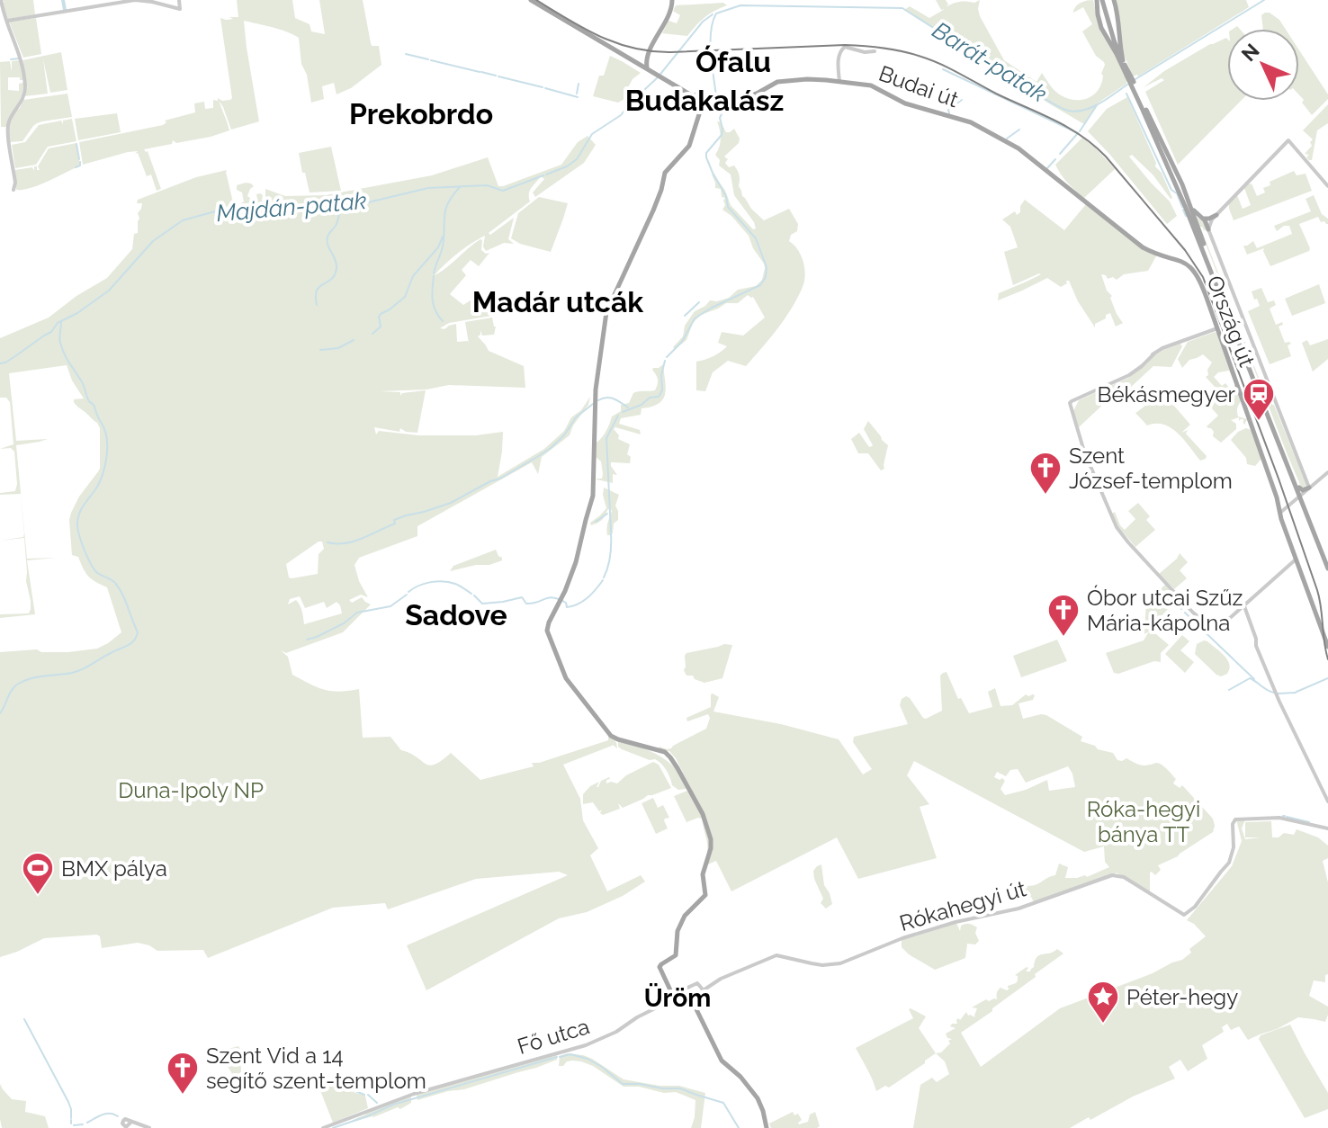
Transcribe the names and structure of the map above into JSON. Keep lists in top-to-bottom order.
{
  "streets": {
    "main road": ["Budai út", "Ország út"],
    "street": ["Rókahegyi út", "Fő utca"]
  },
  "crossings": [
    ["Budai út", "Ország út"],
    ["Rókahegyi út", "Fő utca"]
  ],
  "districts": [
    "Ófalu",
    "Budakalász",
    "Prekobrdo",
    "Madár utcák",
    "Sadove",
    "Üröm"
  ],
  "water": ["Barát-patak", "Majdán-patak"],
  "parks": ["Duna-Ipoly NP", "Róka-hegyi bánya TT"],
  "places": {
    "station": ["Békásmegyer"],
    "church": ["Szent József-templom", "Óbor utcai Szűz Mária-kápolna", "Szent Vid a 14 segítő szent-templom"],
    "sports": ["BMX pálya"],
    "place": ["Péter-hegy"]
  },
  "north": "top left"
}
